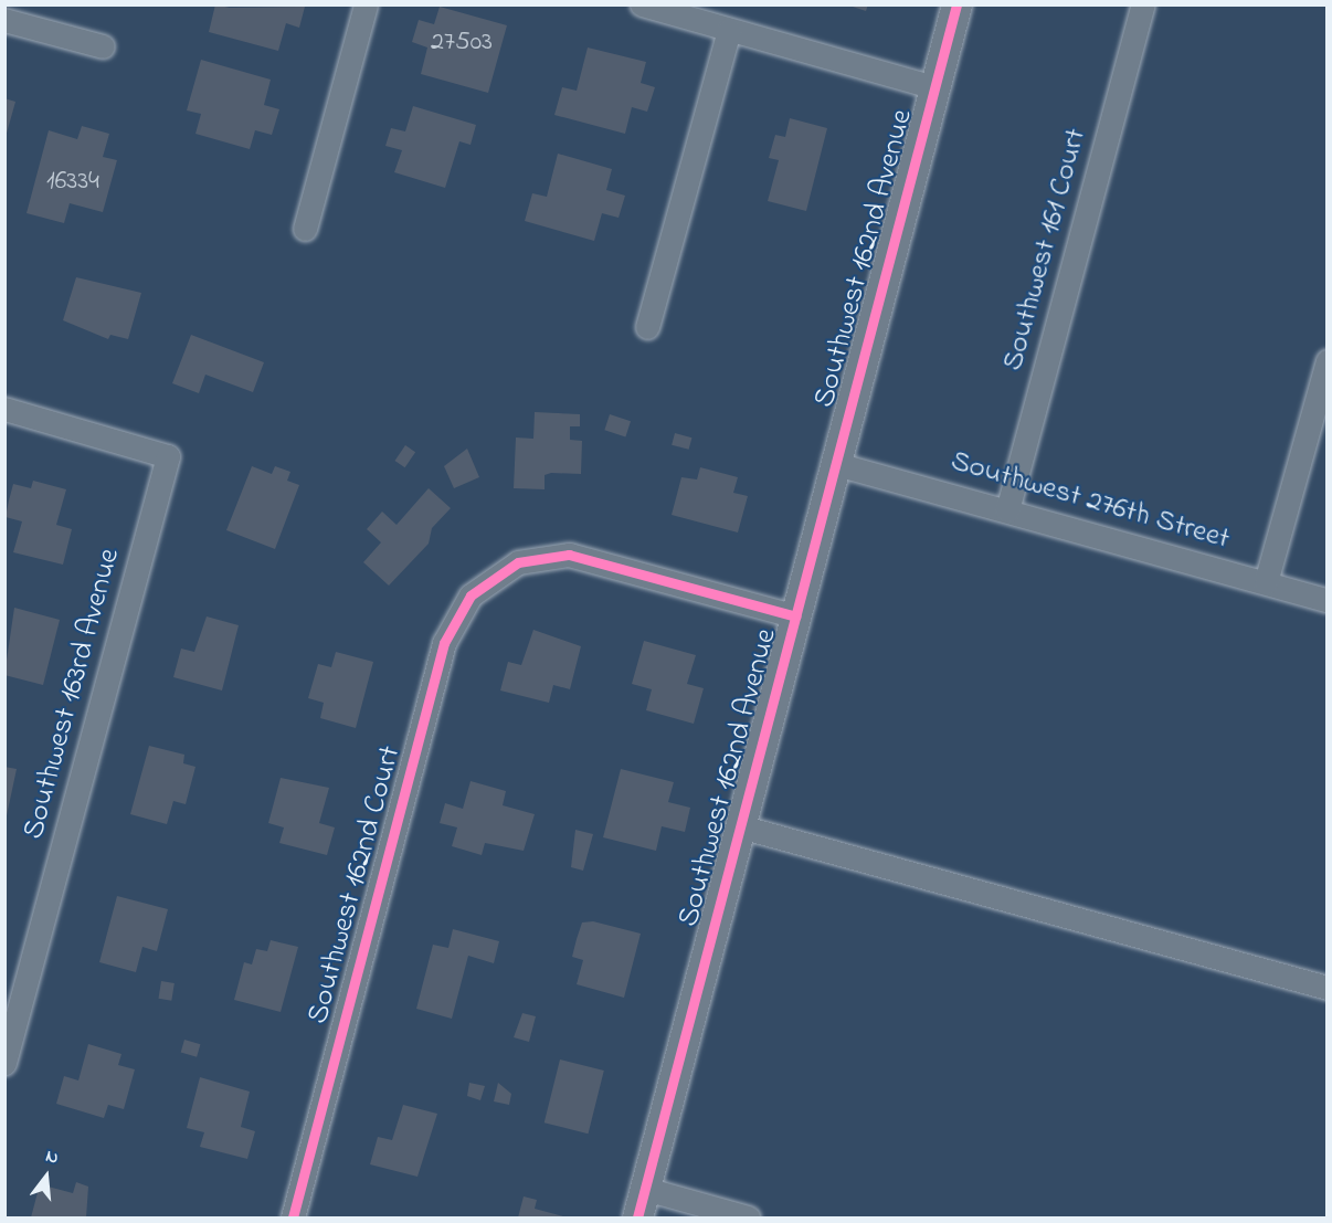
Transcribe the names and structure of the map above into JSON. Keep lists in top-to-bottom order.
{
  "streets": {
    "street": [
      "Southwest 161 Court",
      "Southwest 162nd Avenue",
      "Southwest 276th Street",
      "Southwest 163rd Avenue",
      "Southwest 162nd Court"
    ]
  },
  "crossings": [
    ["Southwest 161 Court", "Southwest 276th Street"],
    ["Southwest 162nd Avenue", "Southwest 276th Street"],
    ["Southwest 162nd Avenue", "Southwest 162nd Court"]
  ],
  "house_numbers": ["27503", "16334"],
  "north": "top"
}
